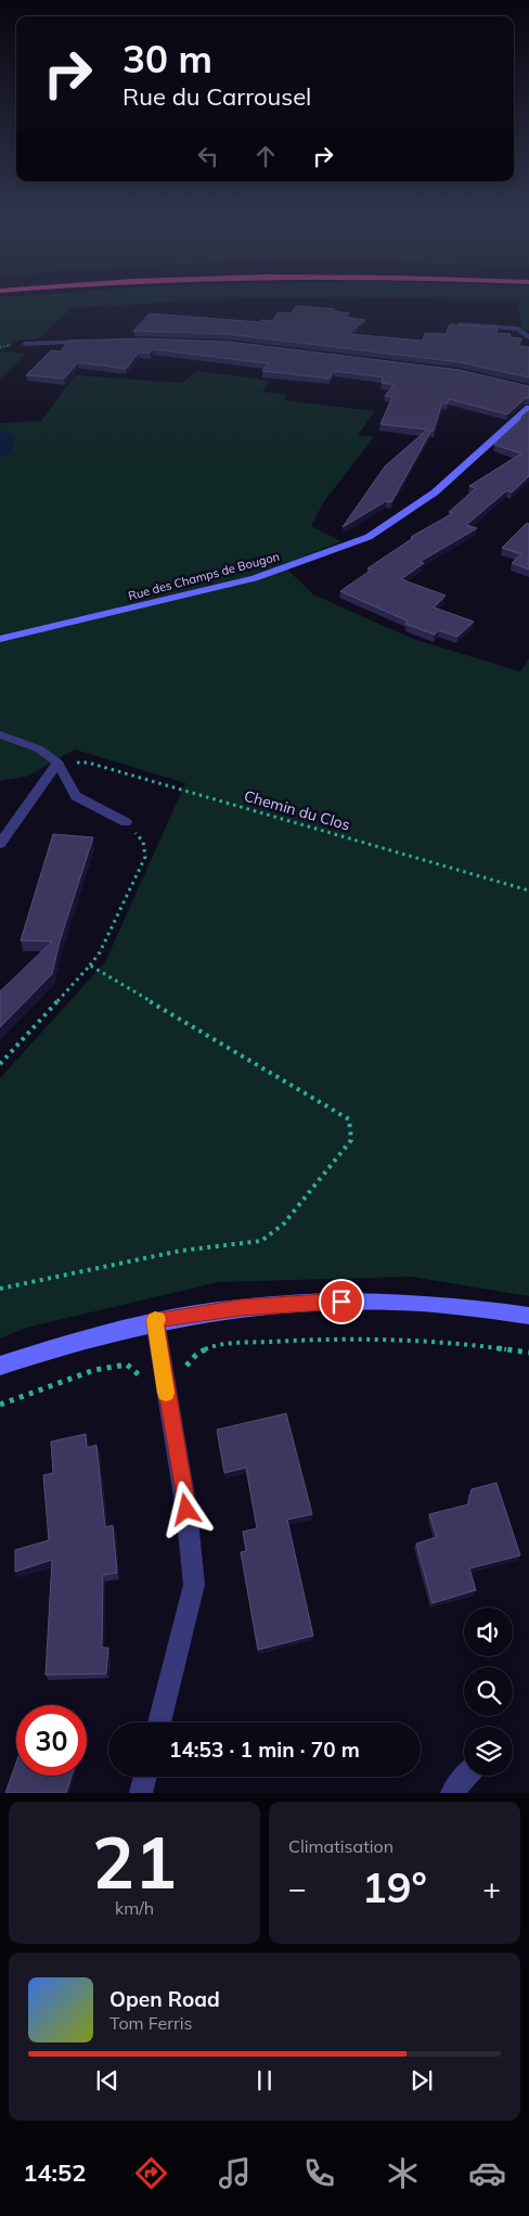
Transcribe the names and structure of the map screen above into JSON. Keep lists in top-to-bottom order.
{
  "streets": {
    "street": ["Rue des Champs de Bougon"],
    "path": ["Chemin du Clos"]
  },
  "page": {
    "turn": ["30 m", "Rue du Carrousel"],
    "limit": "30",
    "trip": "14:53 · 1 min · 70 m",
    "tile": [
      ["21", "km/h"],
      "Climatisation"
    ],
    "heat": ["−", "19°", "+"],
    "song": ["Open Road", "Tom Ferris"],
    "tabs": "14:52"
  }
}
